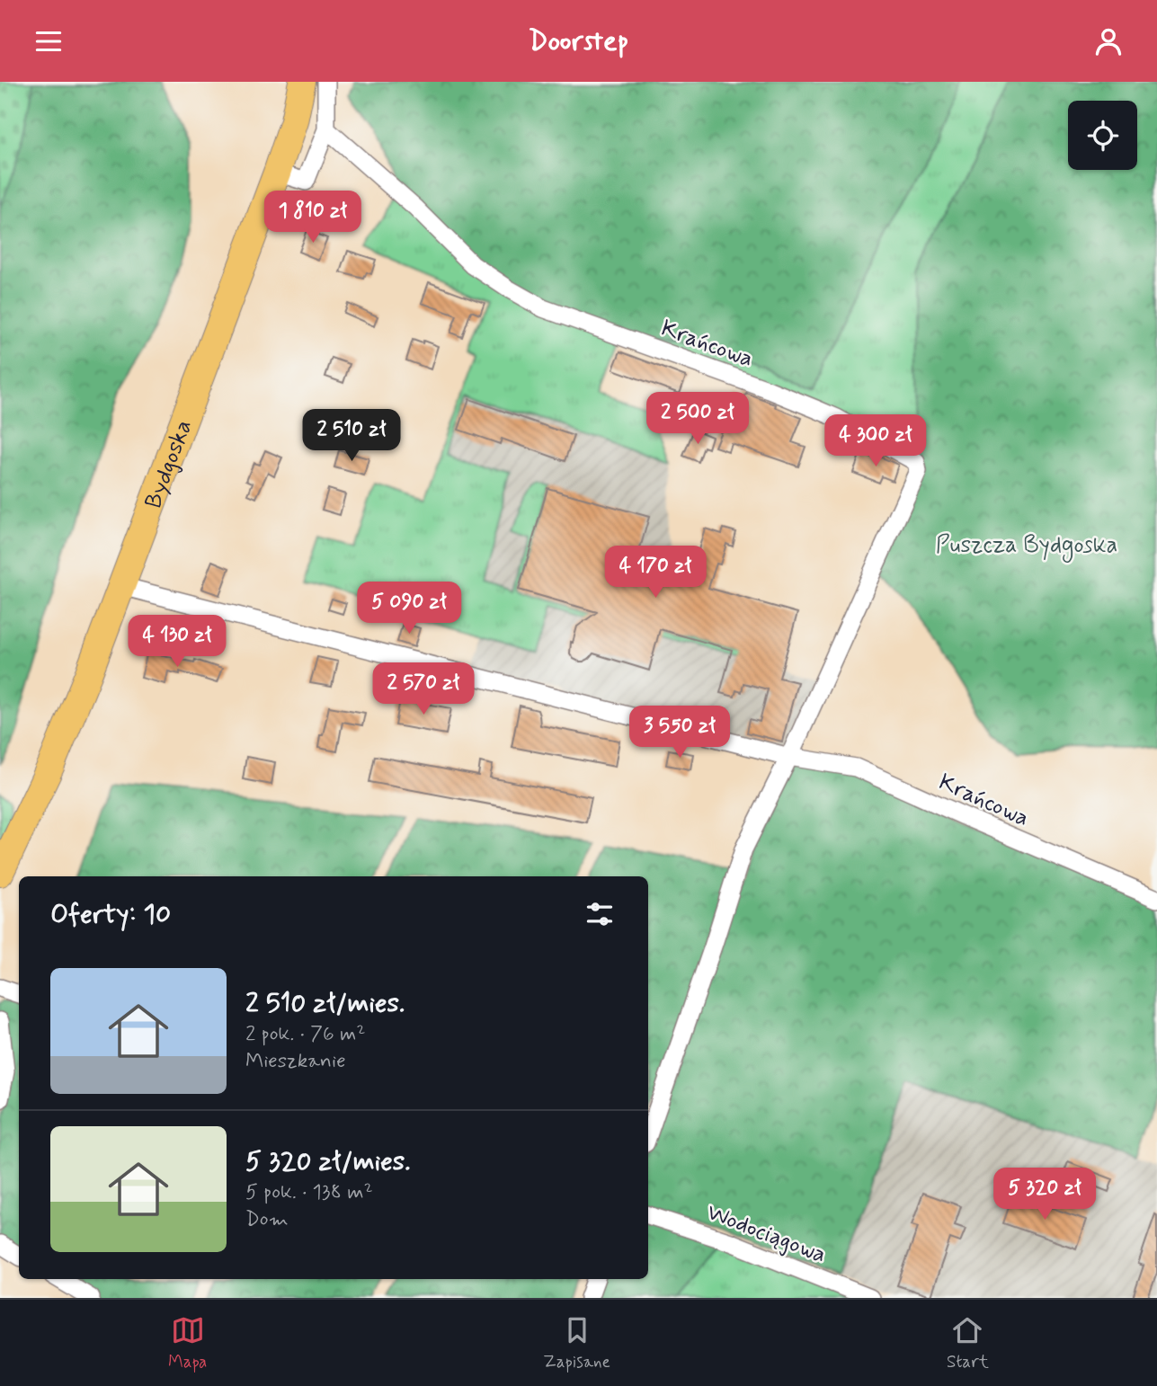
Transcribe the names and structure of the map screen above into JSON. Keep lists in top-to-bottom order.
{
  "streets": {
    "main road": ["Bydgoska"],
    "street": ["Krańcowa", "Wodociągowa"]
  },
  "crossings": [
    ["Krańcowa", "Bydgoska"]
  ],
  "parks": ["Puszcza Bydgoska"],
  "page": {
    "header": "Doorstep",
    "price": [
      "1 810 zł",
      "2 500 zł",
      "2 510 zł",
      "4 300 zł",
      "4 170 zł",
      "5 090 zł",
      "4 130 zł",
      "2 570 zł",
      "3 550 zł",
      "5 320 zł"
    ],
    "heading": "Oferty: 10",
    "list": [
      {
        "name": "2 510 zł/mies.",
        "note": "2 pok. · 76 m² · Mieszkanie"
      },
      {
        "name": "5 320 zł/mies.",
        "note": "5 pok. · 138 m² · Dom"
      }
    ],
    "tabs": ["Mapa", "Zapisane", "Start"]
  }
}
